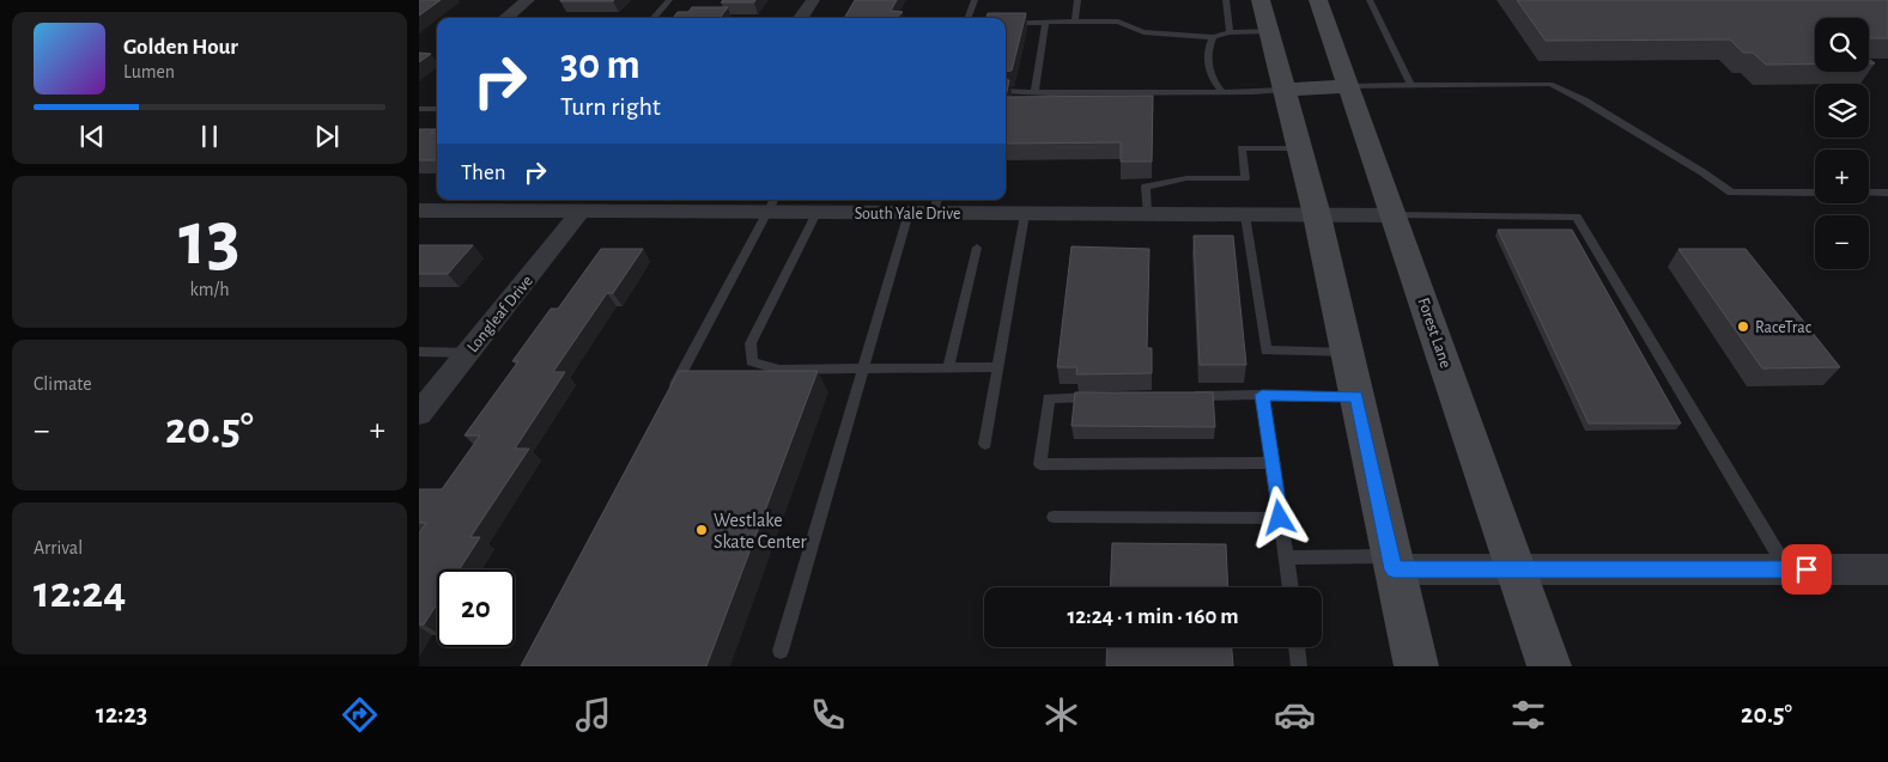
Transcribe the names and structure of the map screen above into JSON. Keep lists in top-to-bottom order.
{
  "streets": {
    "main road": ["Forest Lane"],
    "street": ["South Yale Drive", "Longleaf Drive"]
  },
  "crossings": [
    ["South Yale Drive", "Longleaf Drive"],
    ["South Yale Drive", "Forest Lane"]
  ],
  "places": ["RaceTrac", "Westlake Skate Center"],
  "page": {
    "map_buttons": ["+", "−"],
    "turn": ["30 m", "Turn right"],
    "song": ["Golden Hour", "Lumen"],
    "then": "Then",
    "tile": [
      ["13", "km/h"],
      "Climate",
      ["Arrival", "12:24"]
    ],
    "heat": ["−", "20.5°", "+"],
    "limit": "20",
    "trip": "12:24 · 1 min · 160 m",
    "tabs": ["12:23", "20.5°"]
  }
}
